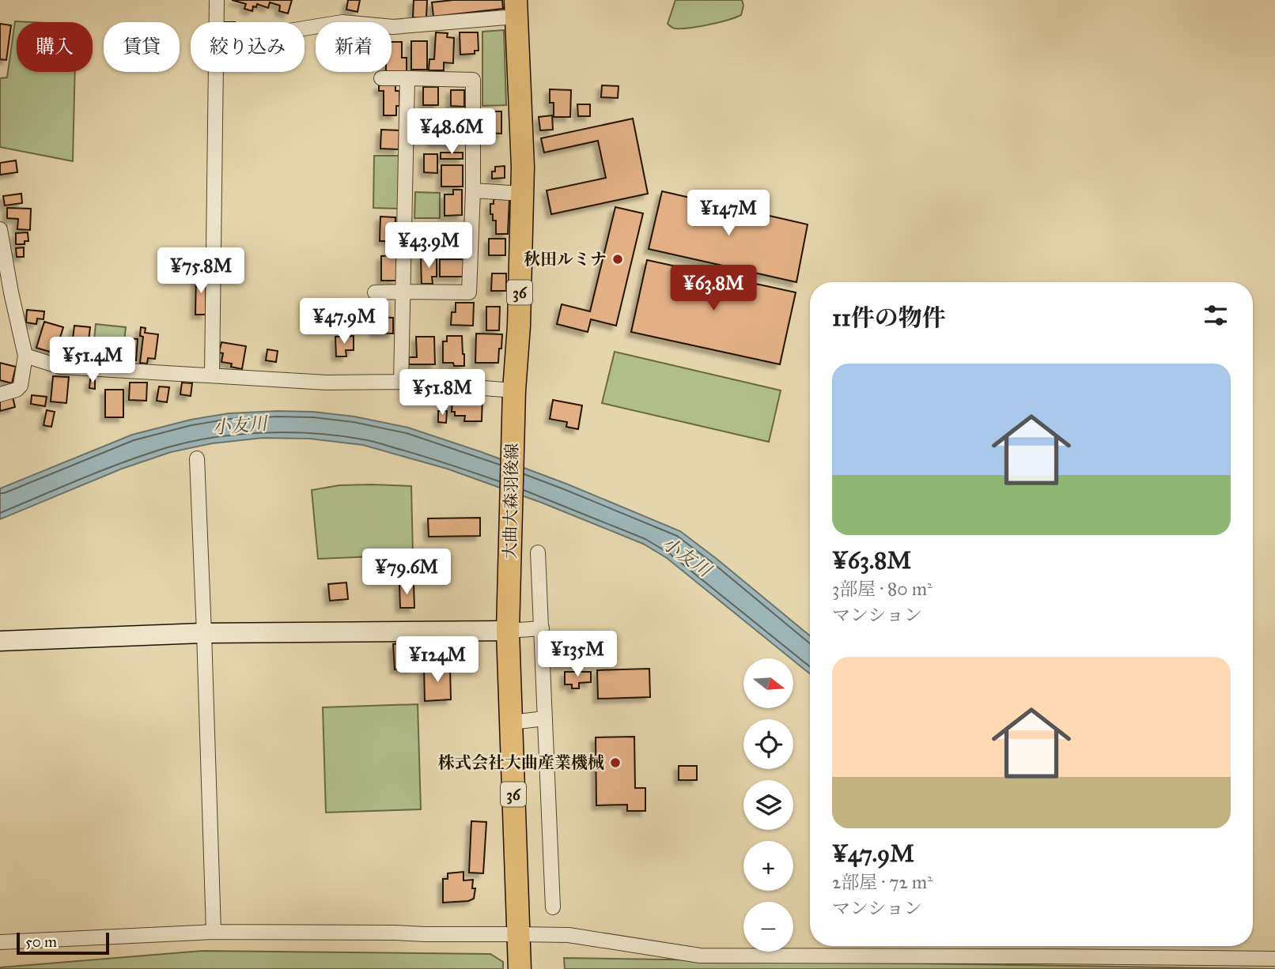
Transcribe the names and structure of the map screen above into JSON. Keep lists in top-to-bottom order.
{
  "streets": {
    "main road": ["36", "大曲大森羽後線"]
  },
  "water": ["小友川"],
  "places": ["秋田ルミナ", "株式会社大曲産業機械"],
  "scale_bar": "50 m",
  "north": "right",
  "page": {
    "chip": [
      "購入",
      "賃貸",
      "絞り込み",
      "新着"
    ],
    "price": [
      "¥48.6M",
      "¥147M",
      "¥43.9M",
      "¥75.8M",
      "¥63.8M",
      "¥47.9M",
      "¥51.4M",
      "¥51.8M",
      "¥79.6M",
      "¥135M",
      "¥124M"
    ],
    "heading": "11件の物件",
    "list": [
      {
        "name": "¥63.8M",
        "note": "3部屋 · 80 m² · マンション"
      },
      {
        "name": "¥47.9M",
        "note": "2部屋 · 72 m² · マンション"
      }
    ],
    "map_buttons": ["+", "−"],
    "scale": "50 m"
  }
}
